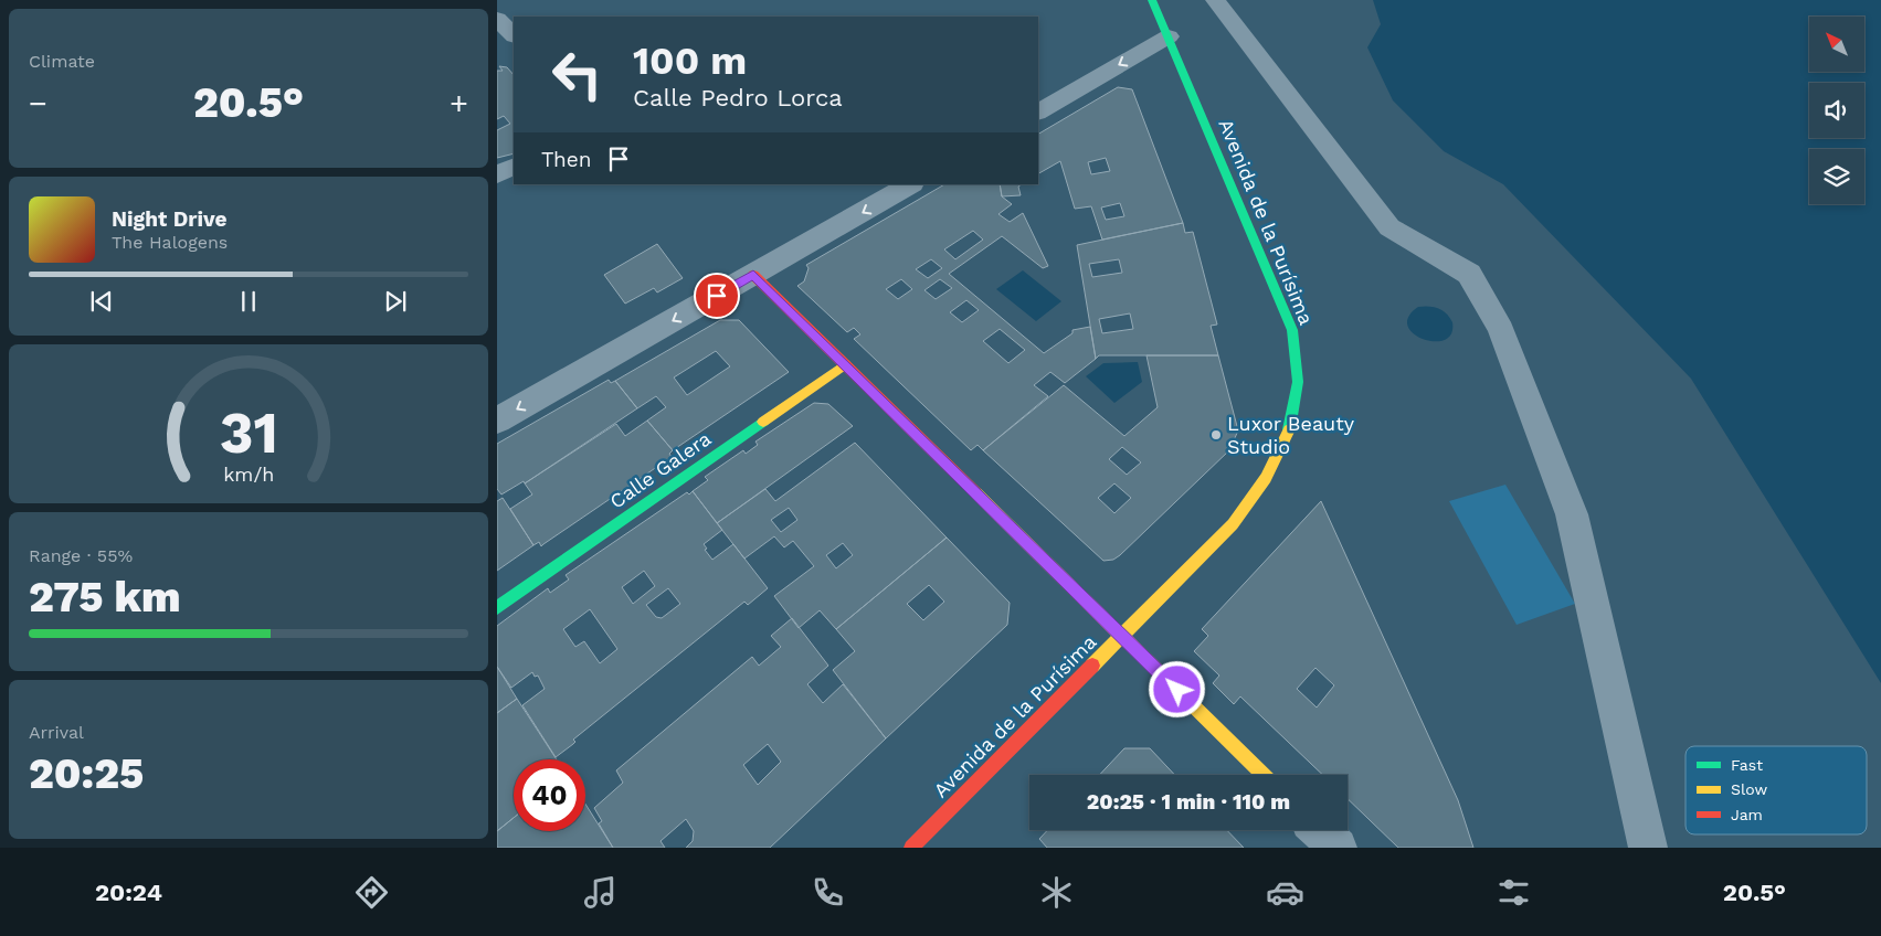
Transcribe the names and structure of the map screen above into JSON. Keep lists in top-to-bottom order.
{
  "streets": {
    "street": ["Avenida de la Purísima", "Calle Galera"]
  },
  "places": ["Luxor Beauty Studio"],
  "legend": ["Fast", "Slow", "Jam"],
  "north": "top left",
  "page": {
    "tile": [
      "Climate",
      ["Range · 55%", "275 km"],
      ["Arrival", "20:25"]
    ],
    "turn": ["100 m", "Calle Pedro Lorca"],
    "heat": ["−", "20.5°", "+"],
    "then": "Then",
    "song": ["Night Drive", "The Halogens"],
    "limit": "40",
    "trip": "20:25 · 1 min · 110 m",
    "tabs": ["20:24", "20.5°"],
    "gauge": ["31", "km/h"]
  }
}
